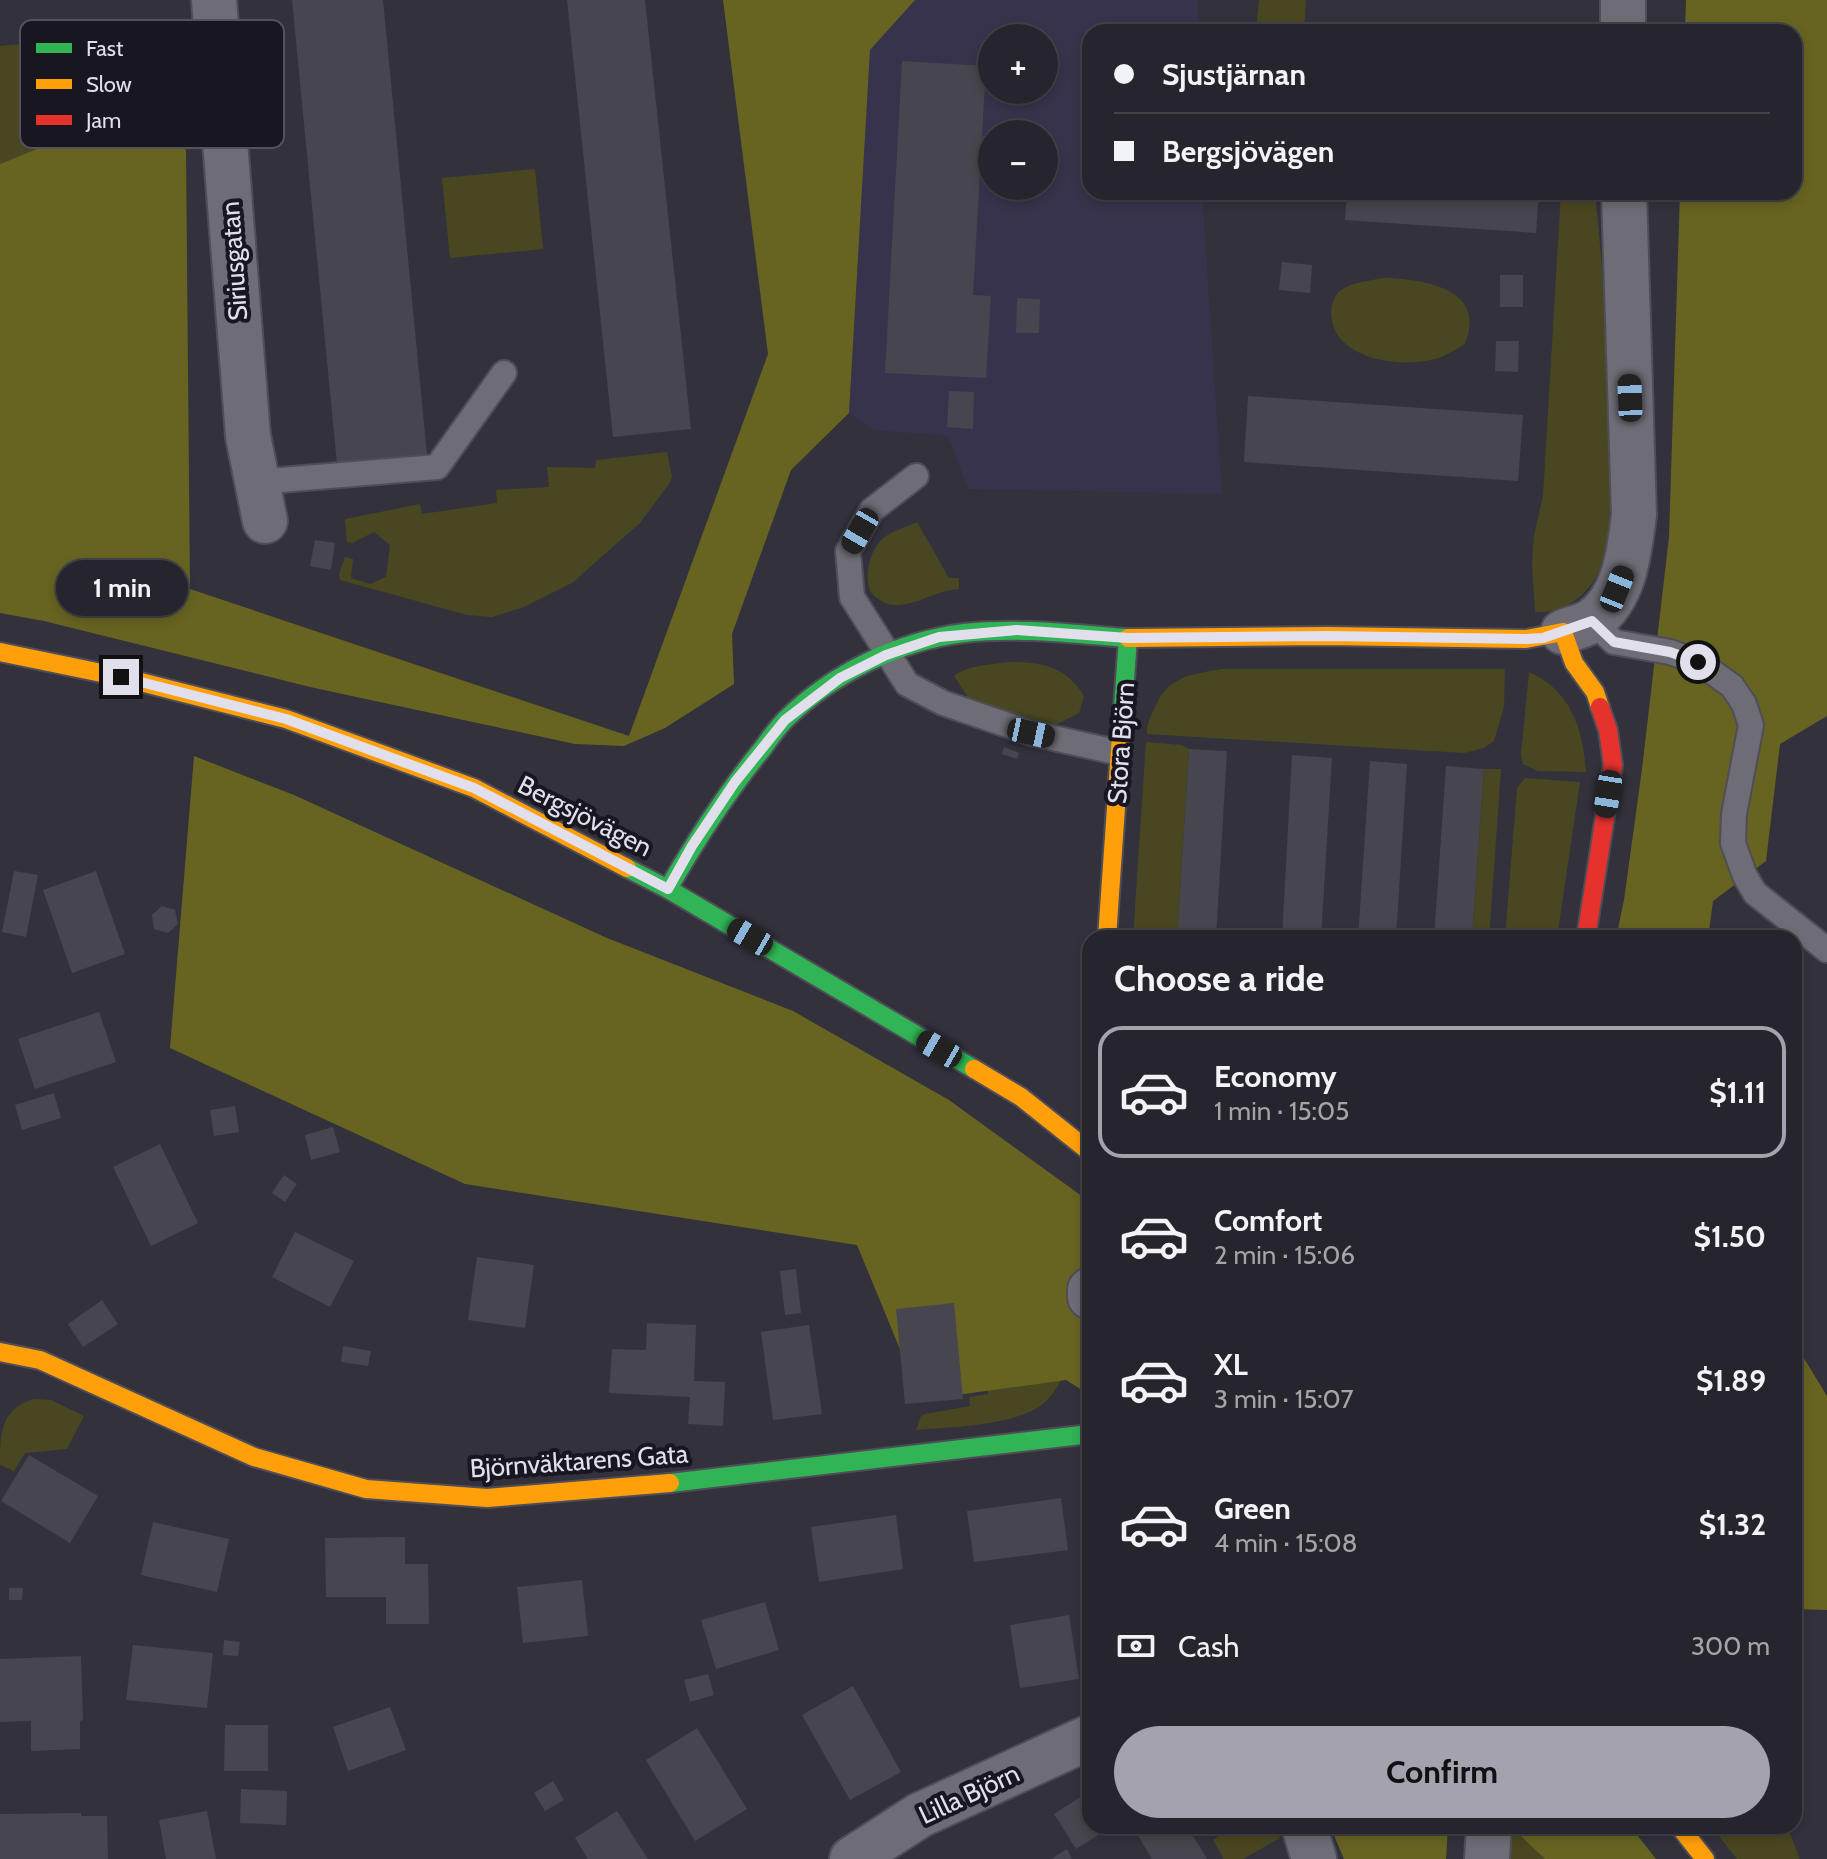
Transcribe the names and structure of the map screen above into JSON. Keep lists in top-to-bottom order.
{
  "streets": {
    "street": [
      "Siriusgatan",
      "Stora Björn",
      "Bergsjövägen",
      "Björnväktarens Gata",
      "Lilla Björn"
    ]
  },
  "legend": ["Fast", "Slow", "Jam"],
  "page": {
    "map_buttons": ["+", "−"],
    "banner": ["Sjustjärnan", "Bergsjövägen"],
    "bubble": "1 min",
    "heading": "Choose a ride",
    "list": [
      {
        "name": "Economy",
        "note": "1 min · 15:05",
        "value": "$1.11"
      },
      {
        "name": "Comfort",
        "note": "2 min · 15:06",
        "value": "$1.50"
      },
      {
        "name": "XL",
        "note": "3 min · 15:07",
        "value": "$1.89"
      },
      {
        "name": "Green",
        "note": "4 min · 15:08",
        "value": "$1.32"
      }
    ],
    "pay": ["Cash", "300 m"],
    "buttons": "Confirm"
  }
}
